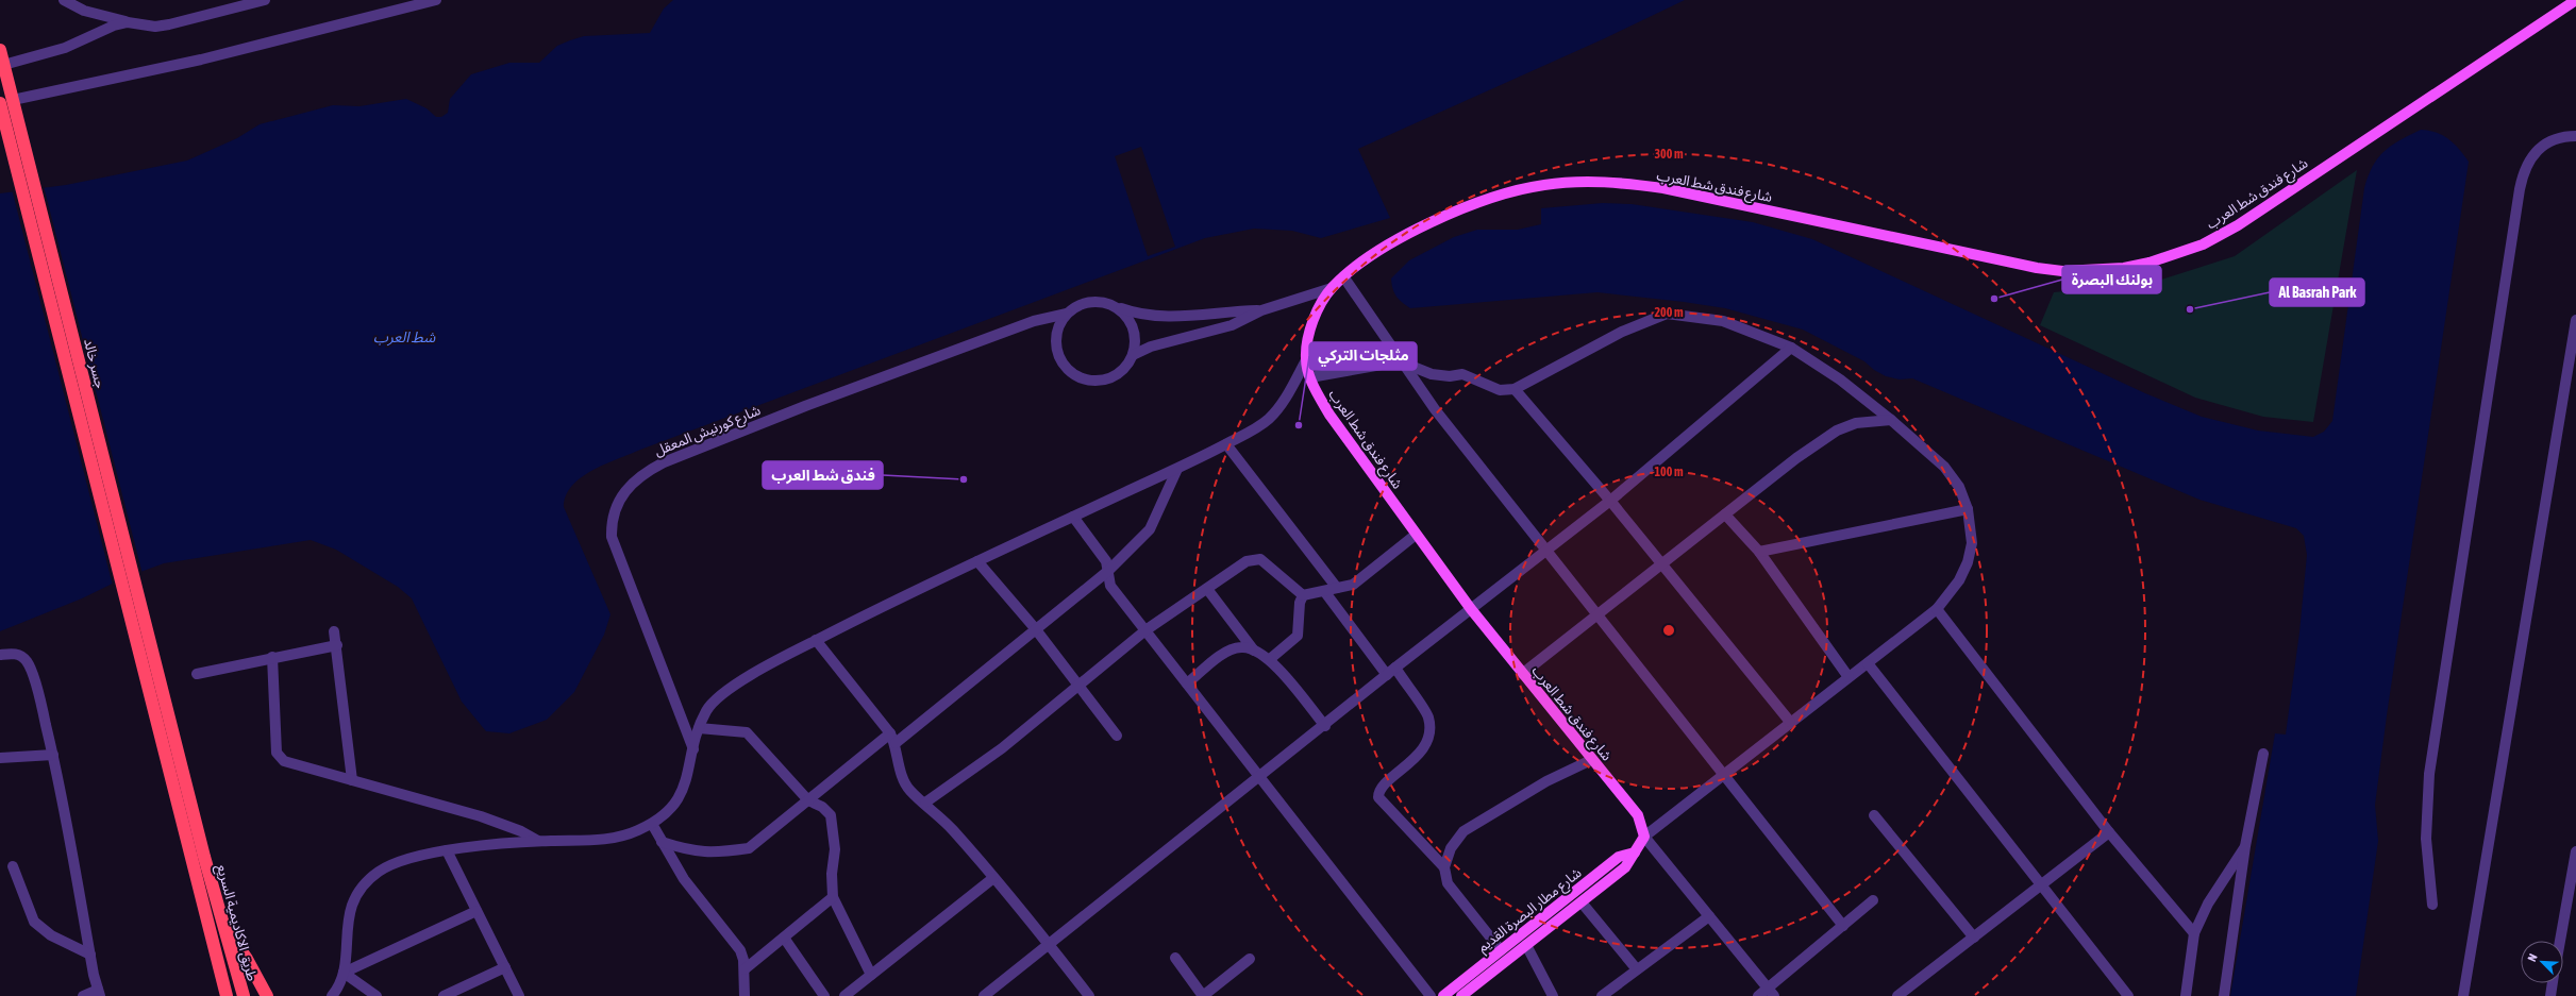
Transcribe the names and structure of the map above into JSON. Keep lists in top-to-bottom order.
{
  "streets": {
    "highway": ["جسر خالد", "طريق الاكاديمية السريع"],
    "main road": ["شارع فندق شط العرب", "شارع مطار البصرة القديم"],
    "street": ["شارع كورنيش المعقل"]
  },
  "crossings": [
    ["شارع فندق شط العرب", "شارع مطار البصرة القديم"],
    ["جسر خالد", "طريق الاكاديمية السريع"]
  ],
  "water": ["شط العرب"],
  "places": [
    "بولنك البصرة",
    "Al Basrah Park",
    "مثلجات التركي",
    "فندق شط العرب"
  ],
  "north": "top left",
  "rings": ["300 m", "200 m", "100 m"]
}
